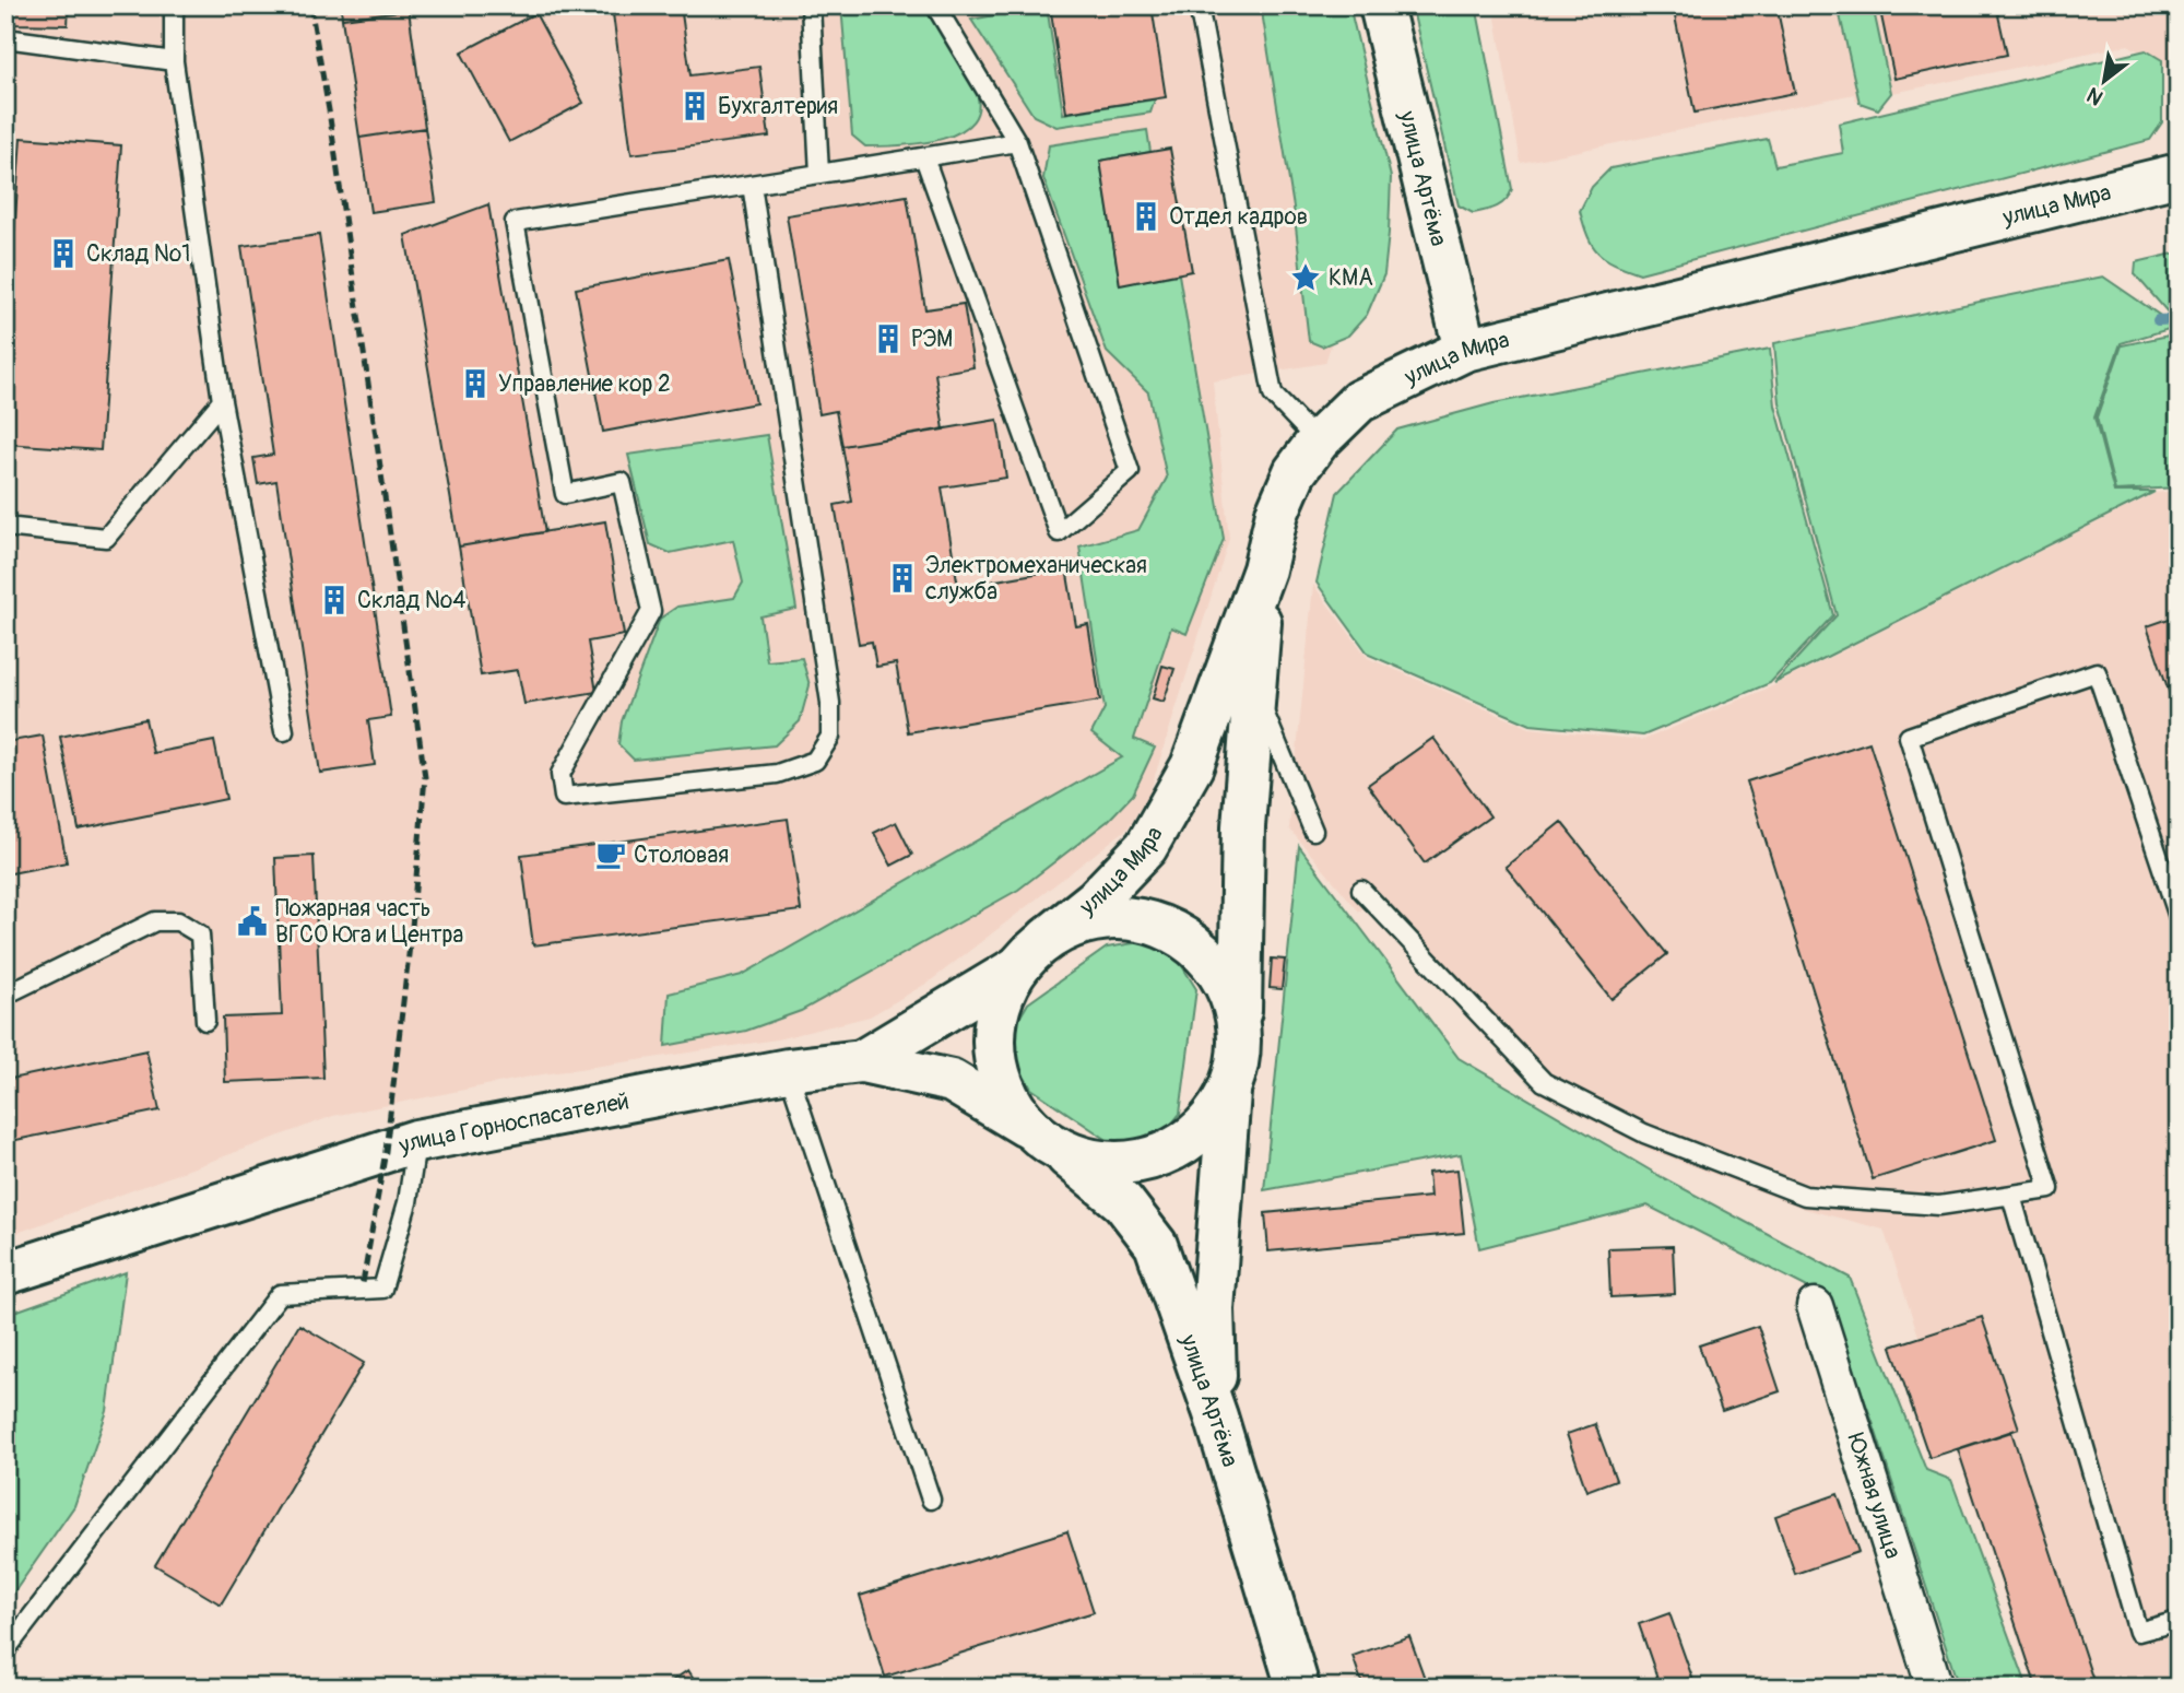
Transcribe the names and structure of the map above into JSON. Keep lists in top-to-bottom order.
{
  "streets": {
    "street": [
      "улица Артёма",
      "улица Мира",
      "улица Горноспасателей",
      "Южная улица"
    ]
  },
  "crossings": [
    ["улица Артёма", "улица Мира"],
    ["улица Артёма", "улица Горноспасателей"]
  ],
  "places": {
    "building": [
      "Бухгалтерия",
      "Отдел кадров",
      "Склад №1",
      "РЭМ",
      "Управление кор 2",
      "Электромеханическая служба",
      "Склад №4"
    ],
    "place": ["КМА"],
    "cafe": ["Столовая"],
    "public building": ["Пожарная часть ВГСО Юга и Центра"]
  },
  "north": "bottom left"
}
